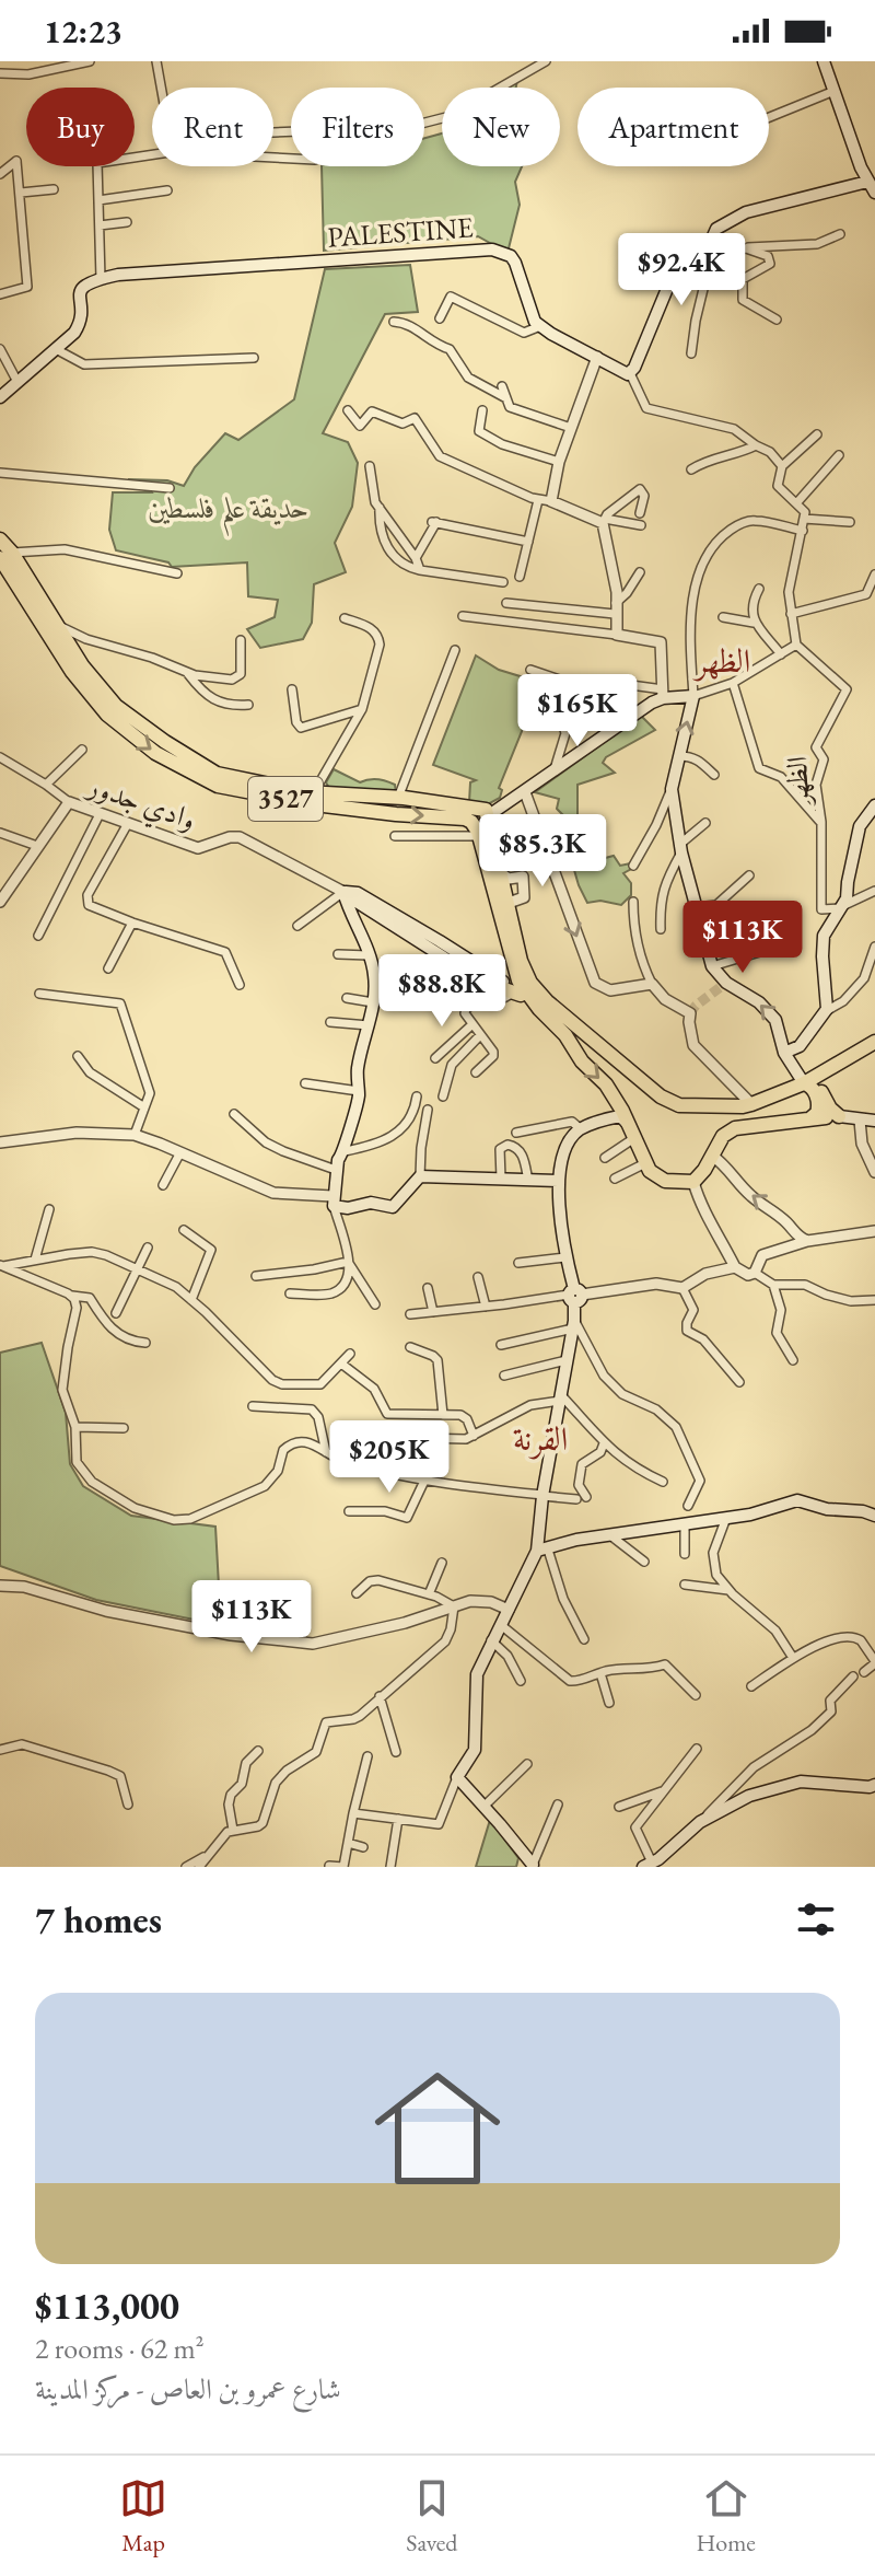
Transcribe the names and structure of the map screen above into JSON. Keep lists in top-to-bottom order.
{
  "streets": {
    "main road": ["PALESTINE", "3527"],
    "street": ["الظهر", "وادي جدور"]
  },
  "districts": ["الظهر", "القرنة"],
  "parks": ["حديقة علم فلسطين"],
  "page": {
    "status": "12:23",
    "chip": [
      "Buy",
      "Rent",
      "Filters",
      "New",
      "Apartment"
    ],
    "price": [
      "$92.4K",
      "$165K",
      "$85.3K",
      "$113K",
      "$88.8K",
      "$205K",
      "$113K"
    ],
    "heading": "7 homes",
    "list": [
      {
        "name": "$113,000",
        "note": "2 rooms · 62 m² · شارع عمرو بن العاص - مركز المدينة"
      }
    ],
    "tabs": ["Map", "Saved", "Home"]
  }
}
